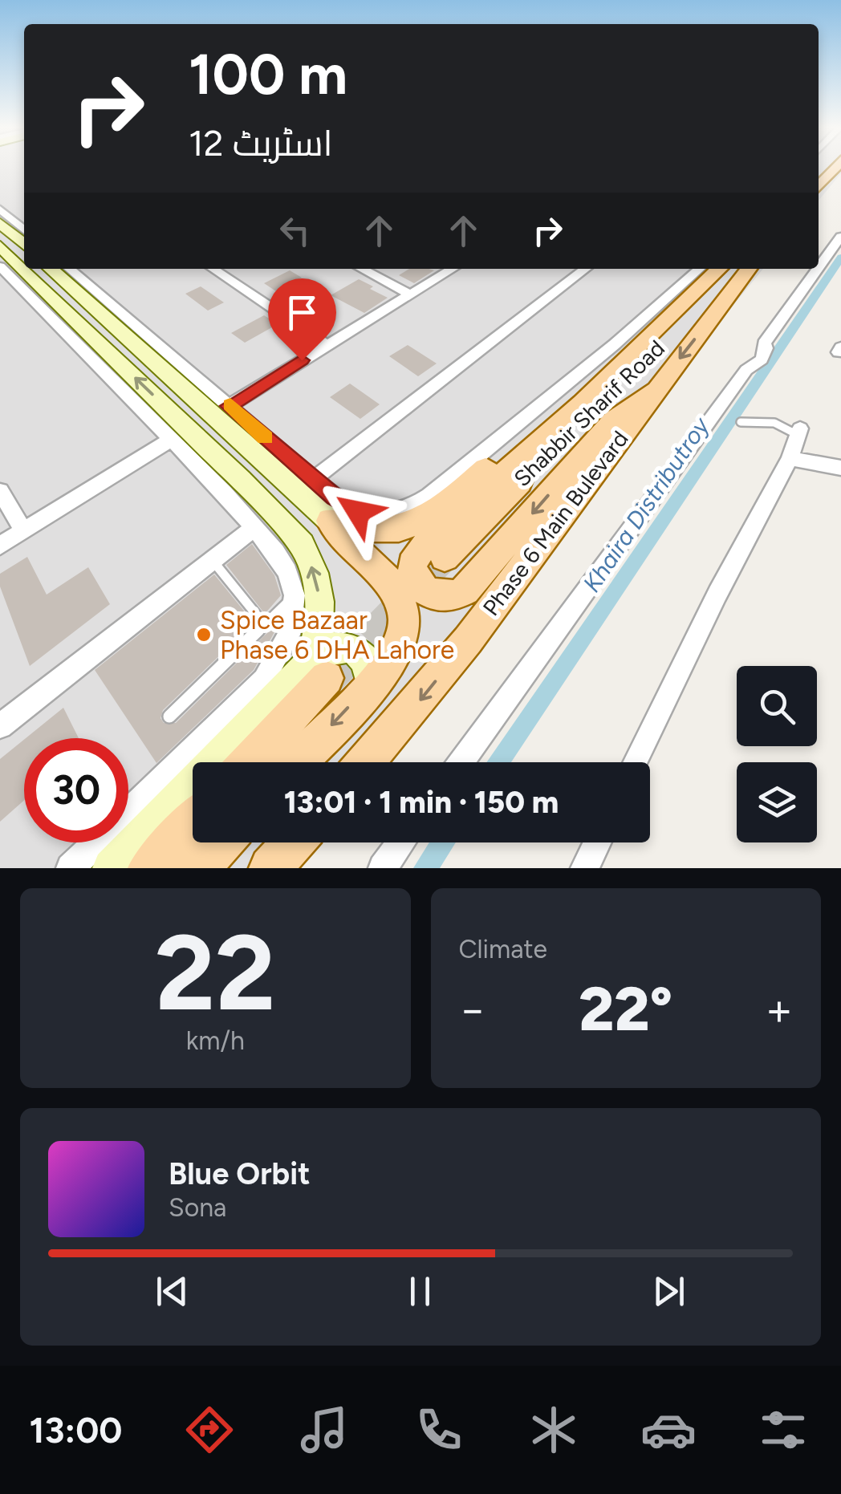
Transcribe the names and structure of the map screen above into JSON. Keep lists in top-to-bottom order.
{
  "streets": {
    "main road": ["Shabbir Sharif Road", "Phase 6 Main Bulevard"]
  },
  "water": ["Khaira Distributroy"],
  "places": ["Spice Bazaar Phase 6 DHA Lahore"],
  "page": {
    "turn": ["100 m", "اسٹریٹ 12"],
    "limit": "30",
    "trip": "13:01 · 1 min · 150 m",
    "tile": [
      ["22", "km/h"],
      "Climate"
    ],
    "heat": ["−", "22°", "+"],
    "song": ["Blue Orbit", "Sona"],
    "tabs": "13:00"
  }
}
